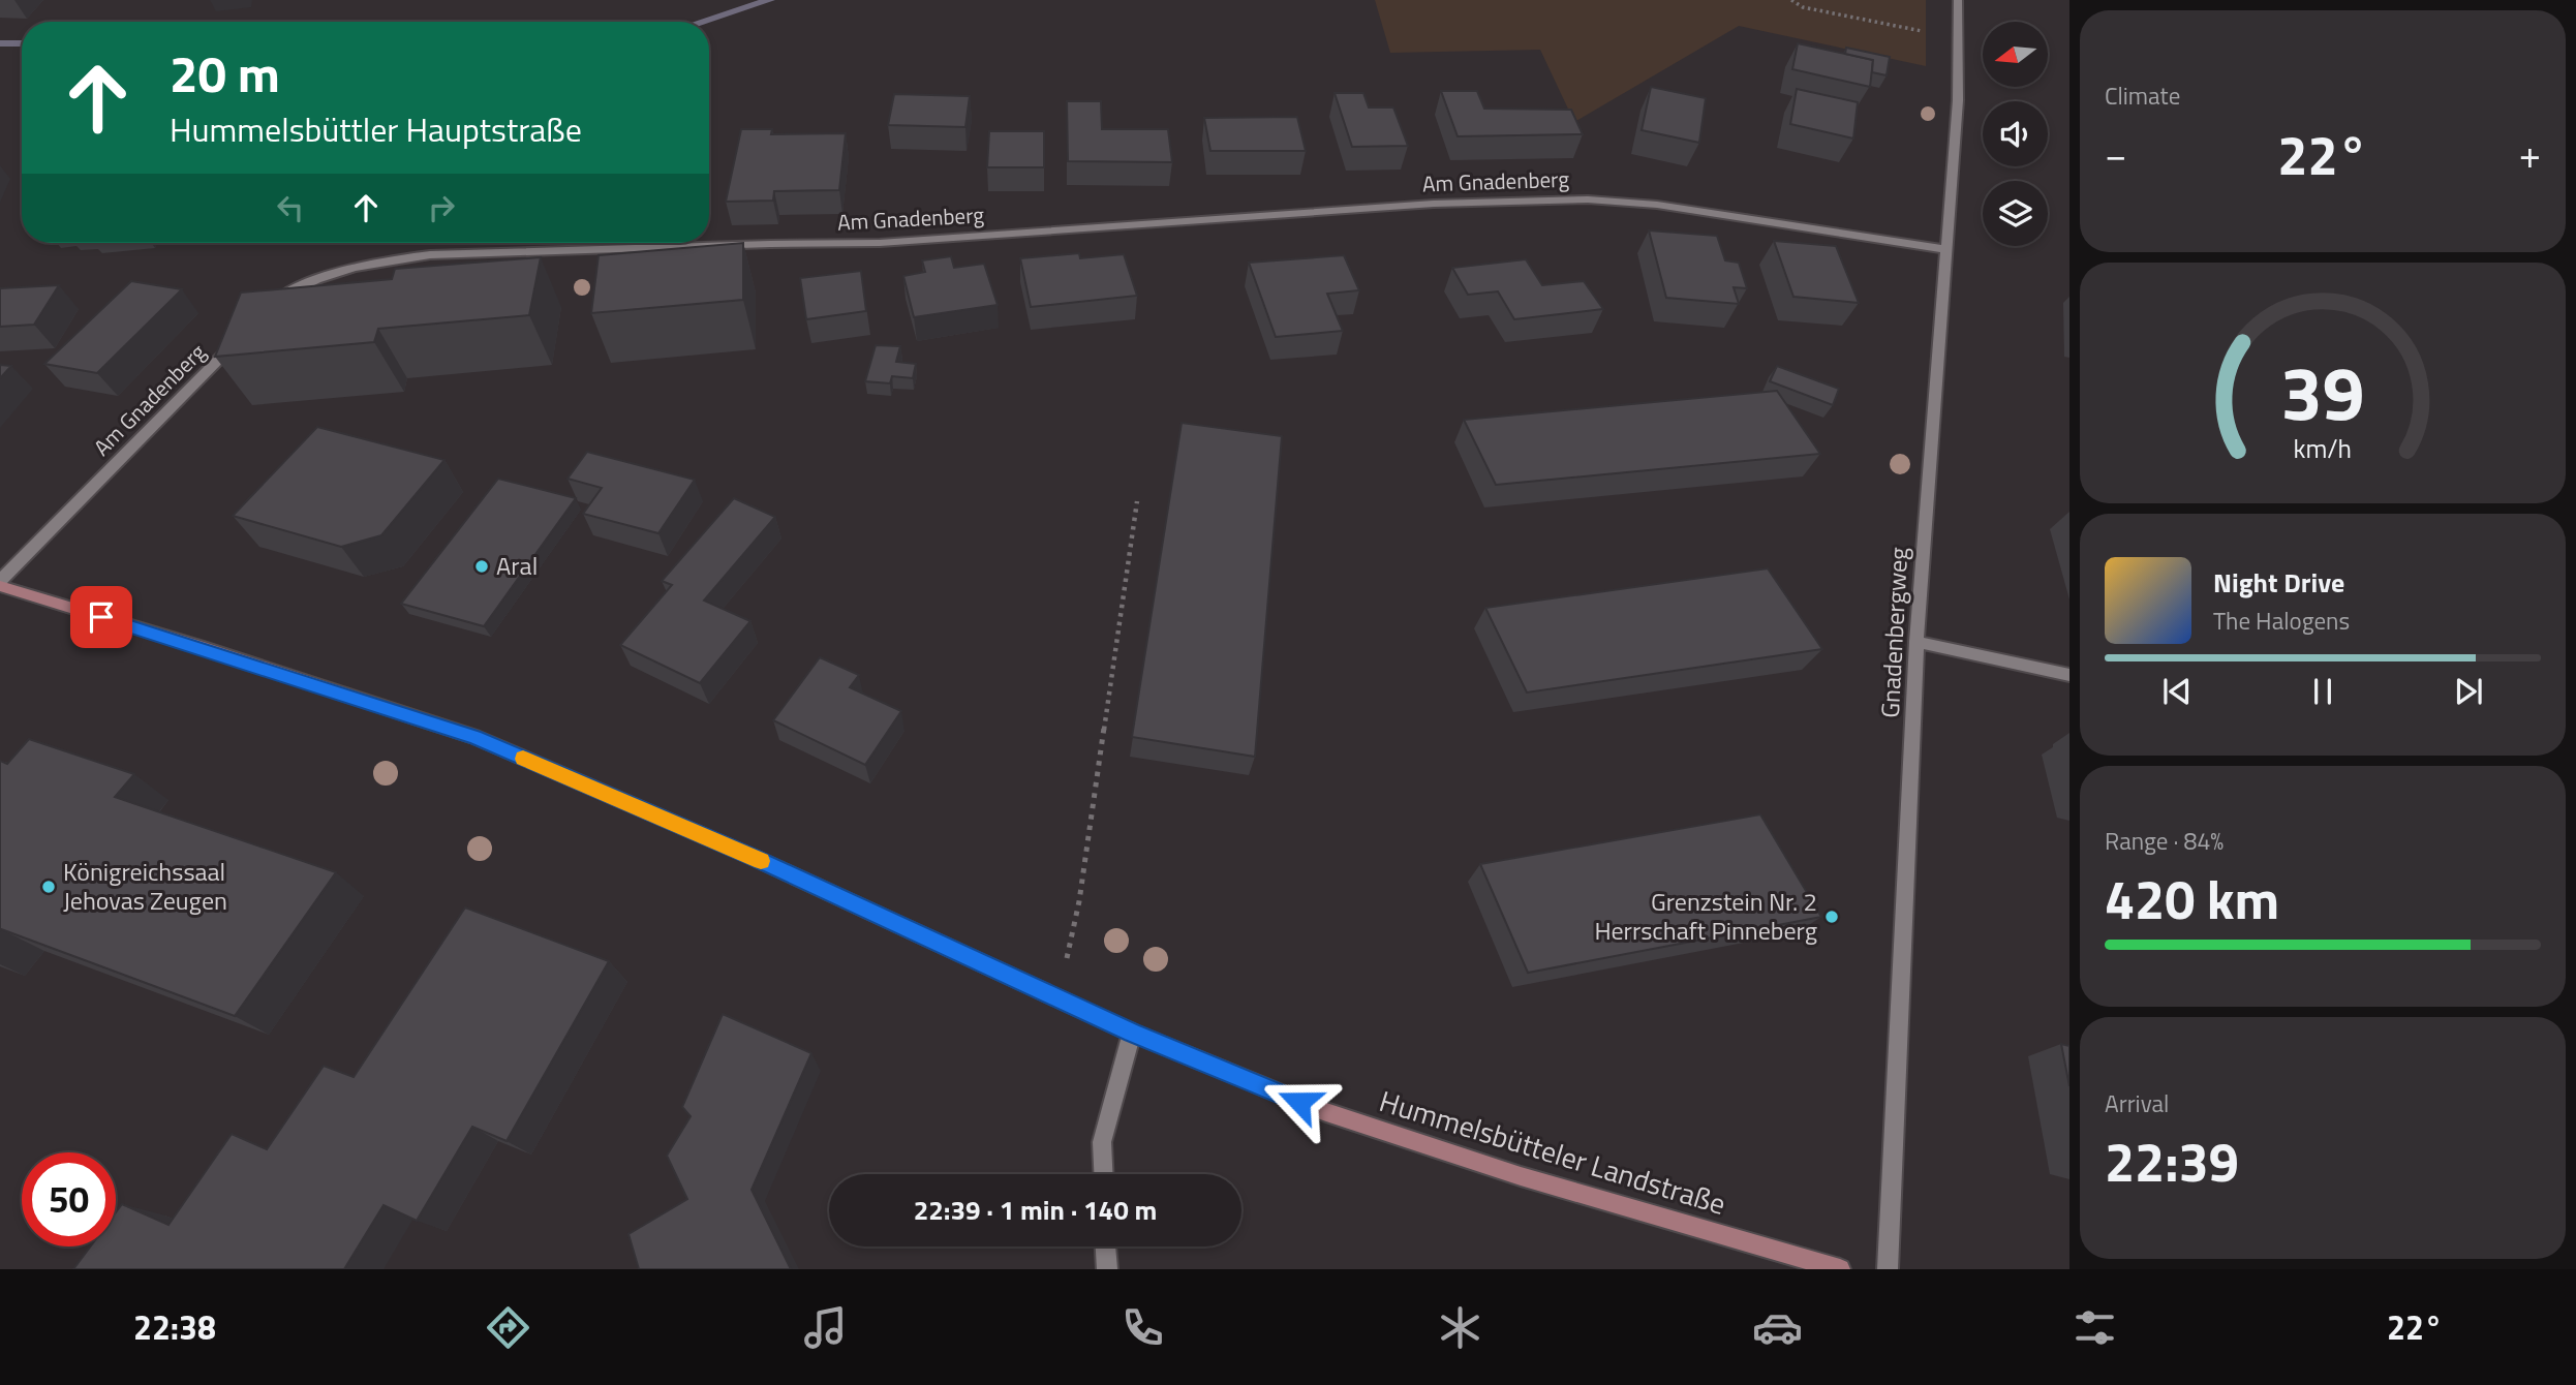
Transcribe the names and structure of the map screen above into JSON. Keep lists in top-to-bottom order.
{
  "streets": {
    "main road": ["Hummelsbütteler Landstraße"],
    "street": ["Am Gnadenberg", "Gnadenbergweg"]
  },
  "crossings": [
    ["Am Gnadenberg", "Gnadenbergweg"]
  ],
  "places": ["Aral", "Königreichssaal Jehovas Zeugen", "Grenzstein Nr. 2 Herrschaft Pinneberg"],
  "north": "left",
  "page": {
    "tile": [
      "Climate",
      ["Range · 84%", "420 km"],
      ["Arrival", "22:39"]
    ],
    "turn": ["20 m", "Hummelsbüttler Hauptstraße"],
    "heat": ["−", "22°", "+"],
    "song": ["Night Drive", "The Halogens"],
    "limit": "50",
    "trip": "22:39 · 1 min · 140 m",
    "tabs": ["22:38", "22°"],
    "gauge": ["39", "km/h"]
  }
}
